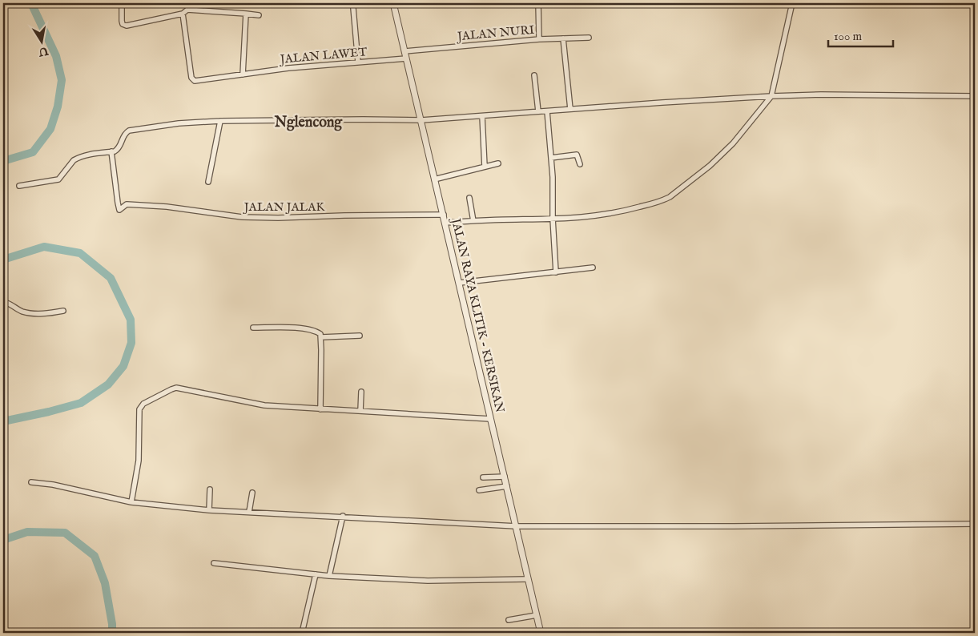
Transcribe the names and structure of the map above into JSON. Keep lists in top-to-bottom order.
{
  "streets": {
    "street": [
      "JALAN NURI",
      "JALAN LAWET",
      "JALAN JALAK",
      "JALAN RAYA KLITIK - KERSIKAN"
    ]
  },
  "crossings": [
    ["JALAN NURI", "JALAN RAYA KLITIK - KERSIKAN"],
    ["JALAN LAWET", "JALAN RAYA KLITIK - KERSIKAN"],
    ["JALAN JALAK", "JALAN RAYA KLITIK - KERSIKAN"]
  ],
  "districts": ["Nglencong"],
  "scale_bar": "100 m",
  "north": "bottom"
}
